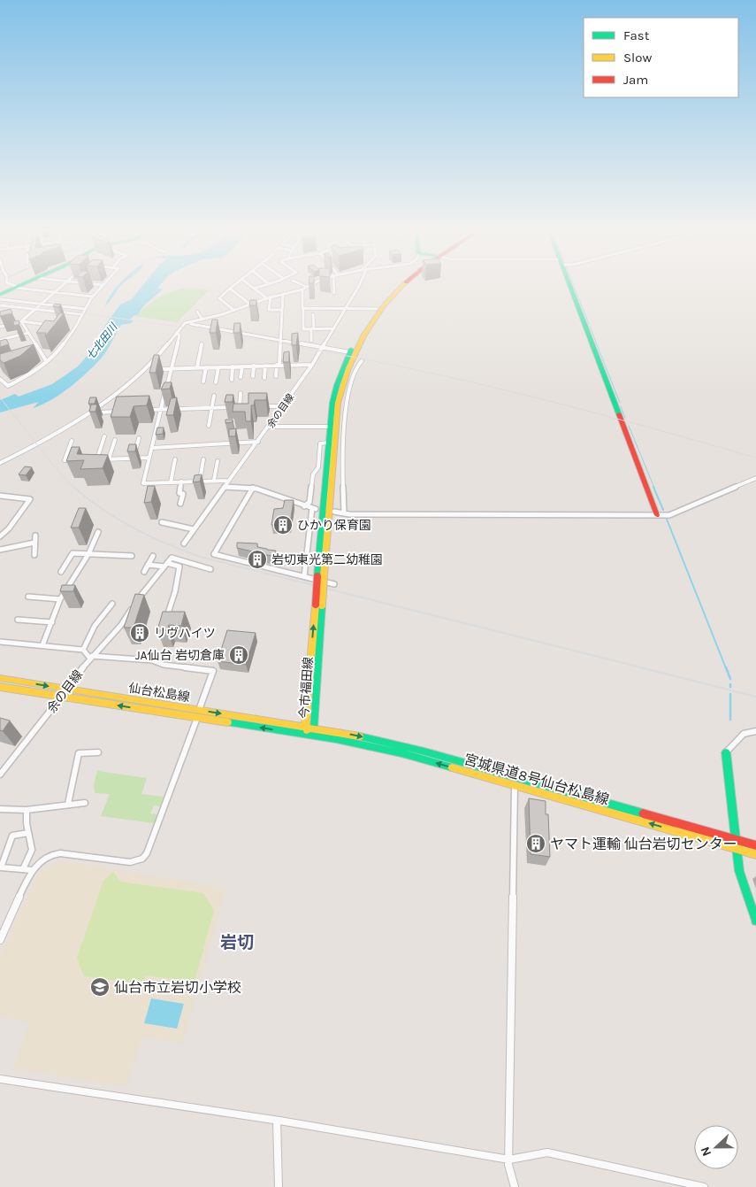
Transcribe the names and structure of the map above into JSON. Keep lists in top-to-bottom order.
{
  "streets": {
    "main road": ["今市福田線", "仙台松島線", "宮城県道8号仙台松島線"],
    "street": ["余の目線"]
  },
  "crossings": [
    ["余の目線", "仙台松島線"],
    ["今市福田線", "仙台松島線"],
    ["今市福田線", "宮城県道8号仙台松島線"],
    ["仙台松島線", "宮城県道8号仙台松島線"]
  ],
  "districts": ["岩切"],
  "water": ["七北田川"],
  "places": {
    "building": [
      "ひかり保育園",
      "岩切東光第二幼稚園",
      "リヴハイツ",
      "JA仙台 岩切倉庫",
      "ヤマト運輸 仙台岩切センター"
    ],
    "school or university": ["仙台市立岩切小学校"]
  },
  "legend": ["Fast", "Slow", "Jam"],
  "north": "left"
}
